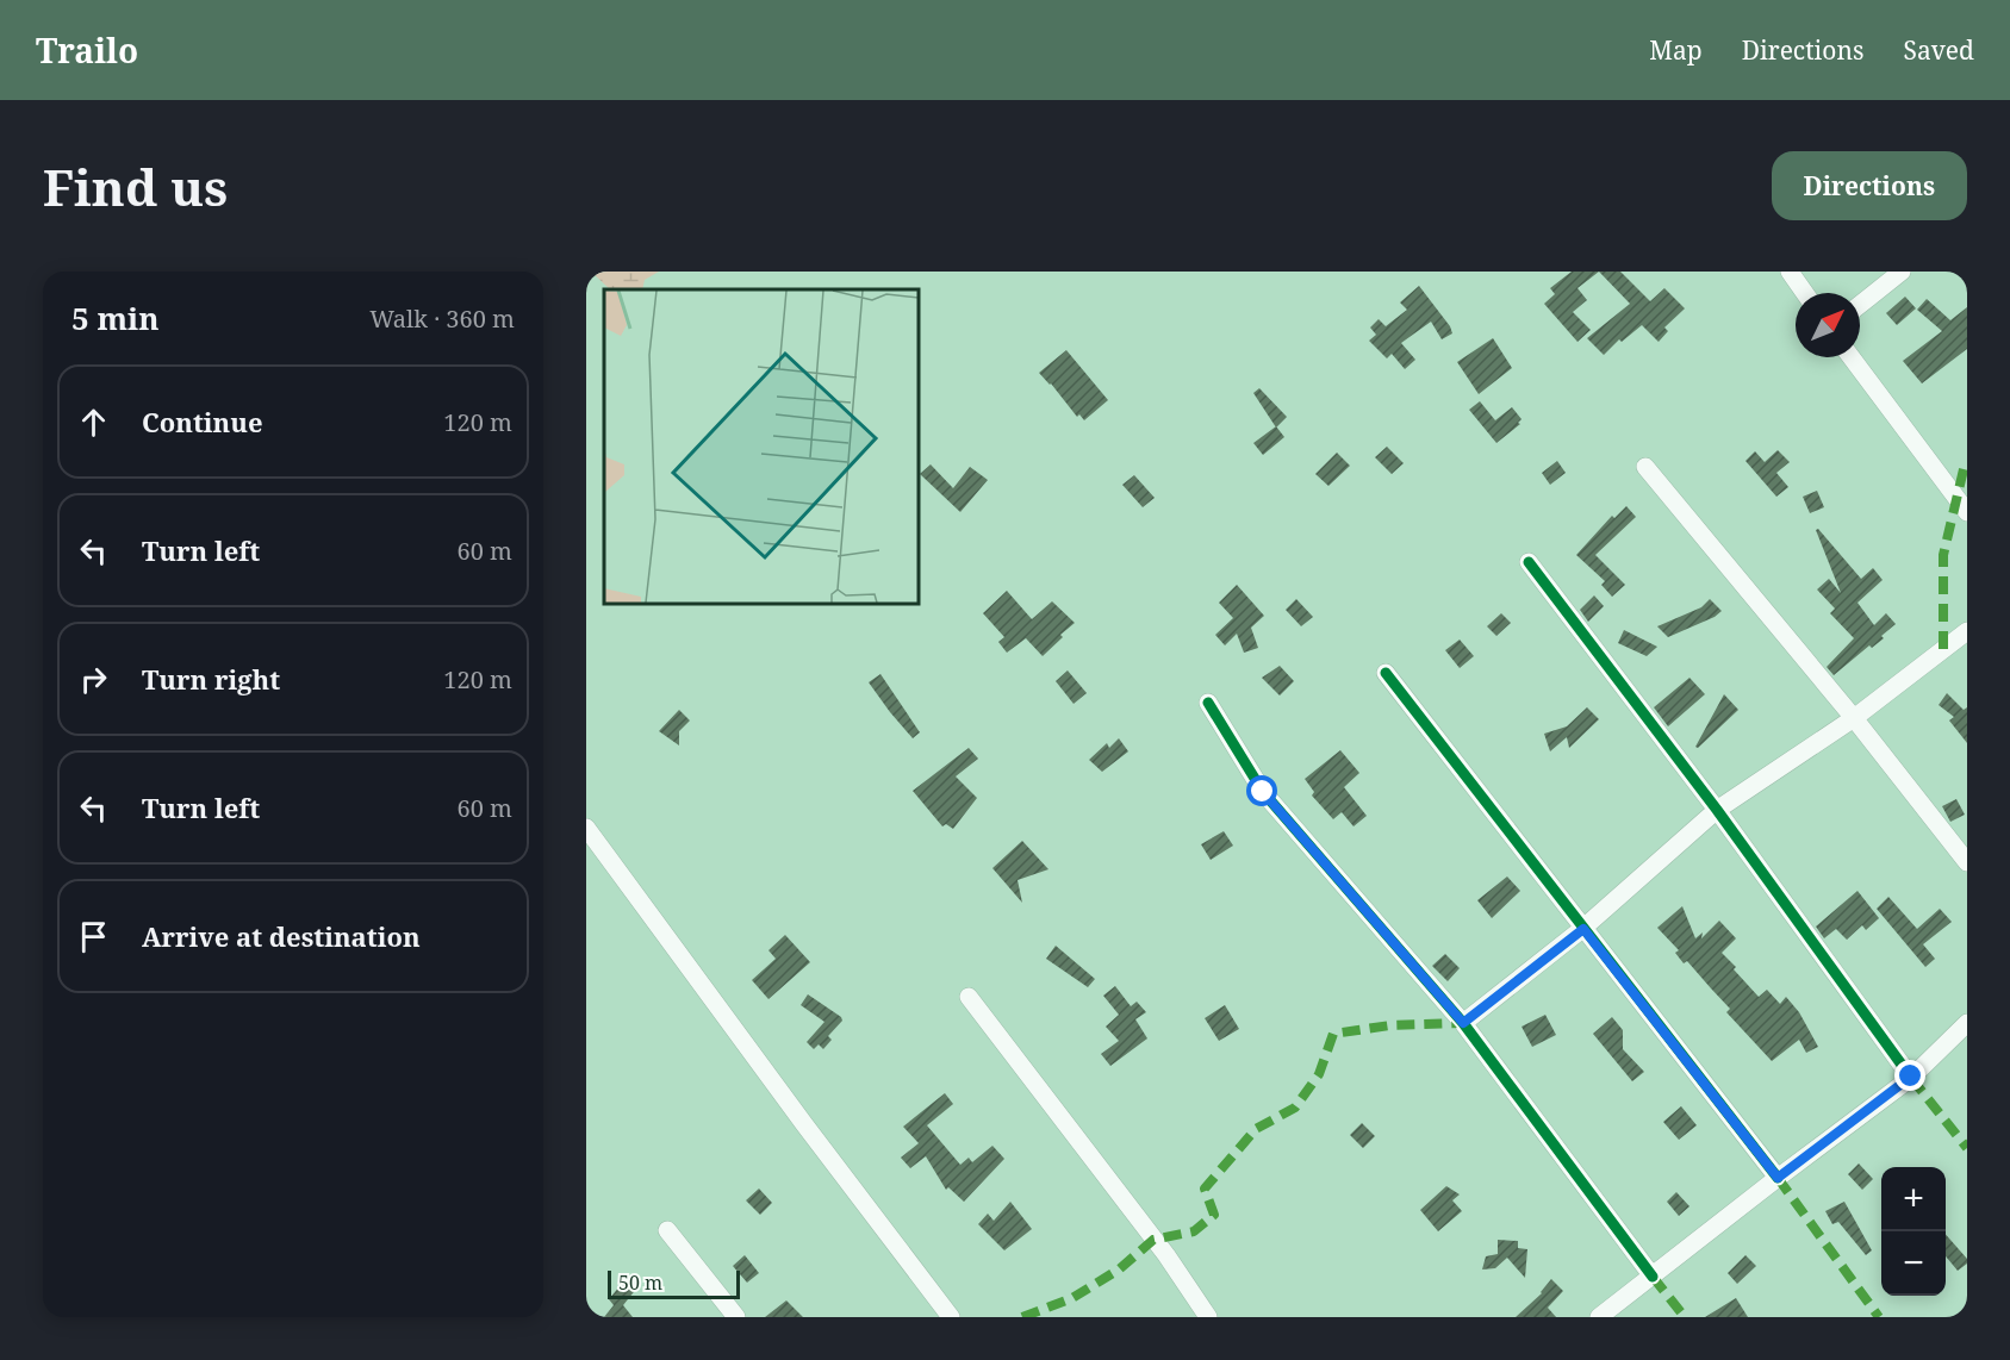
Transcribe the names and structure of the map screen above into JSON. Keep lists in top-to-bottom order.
{
  "scale_bar": "50 m",
  "north": "top right",
  "page": {
    "header": "Trailo",
    "nav": ["Map", "Directions", "Saved"],
    "buttons": "Directions",
    "title": "Find us",
    "heading": ["5 min", "Walk · 360 m"],
    "list": [
      ["Continue", "120 m"],
      ["Turn left", "60 m"],
      ["Turn right", "120 m"],
      ["Turn left", "60 m"],
      "Arrive at destination"
    ],
    "map_buttons": ["+", "−"],
    "scale": "50 m"
  }
}
